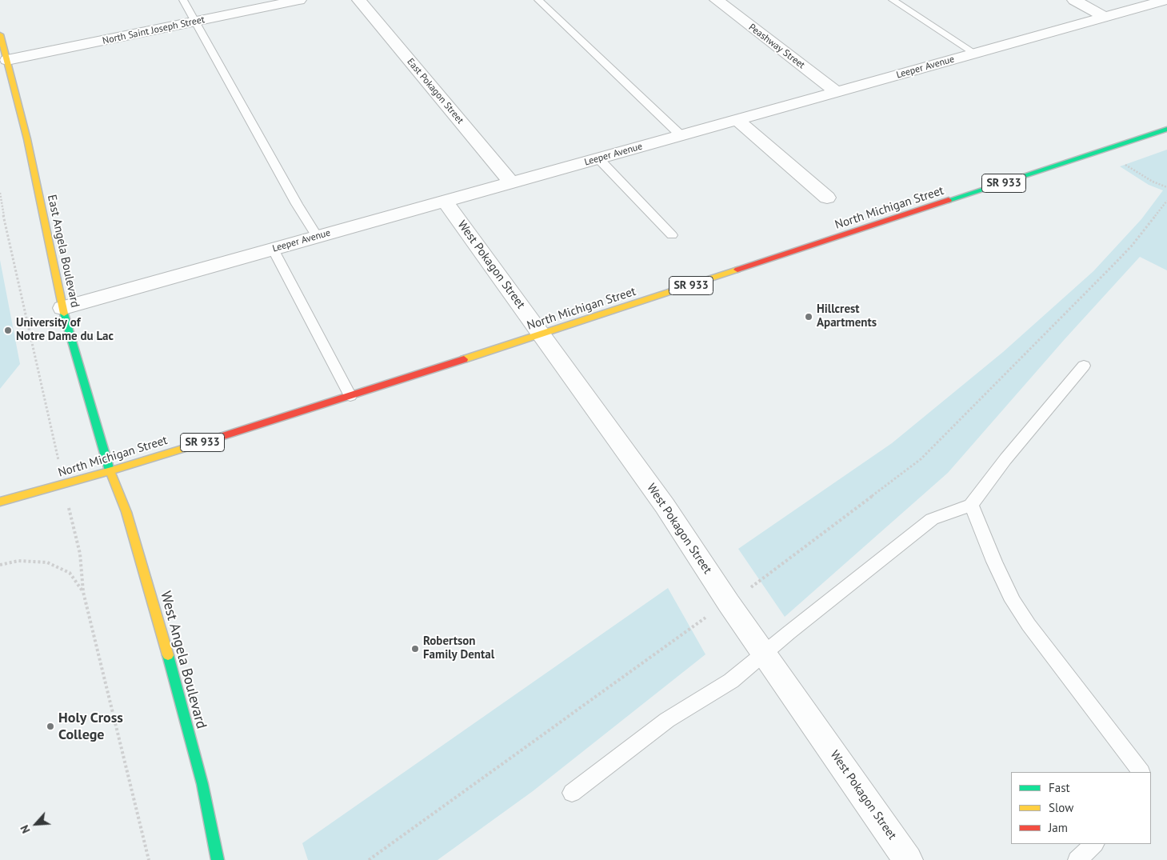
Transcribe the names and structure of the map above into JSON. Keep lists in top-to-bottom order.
{
  "streets": {
    "main road": [
      "SR 933",
      "North Michigan Street",
      "East Angela Boulevard",
      "West Angela Boulevard"
    ],
    "street": [
      "North Saint Joseph Street",
      "Peashway Street",
      "Leeper Avenue",
      "East Pokagon Street",
      "West Pokagon Street"
    ]
  },
  "crossings": [
    ["North Saint Joseph Street", "East Angela Boulevard"],
    ["Peashway Street", "Leeper Avenue"],
    ["Leeper Avenue", "East Pokagon Street"],
    ["Leeper Avenue", "East Angela Boulevard"],
    ["Leeper Avenue", "West Pokagon Street"],
    ["North Michigan Street", "East Angela Boulevard"],
    ["North Michigan Street", "West Pokagon Street"],
    ["North Michigan Street", "West Angela Boulevard"],
    ["East Angela Boulevard", "West Angela Boulevard"]
  ],
  "places": [
    "Hillcrest Apartments",
    "University of Notre Dame du Lac",
    "Robertson Family Dental",
    "Holy Cross College"
  ],
  "legend": ["Fast", "Slow", "Jam"],
  "north": "bottom left"
}
